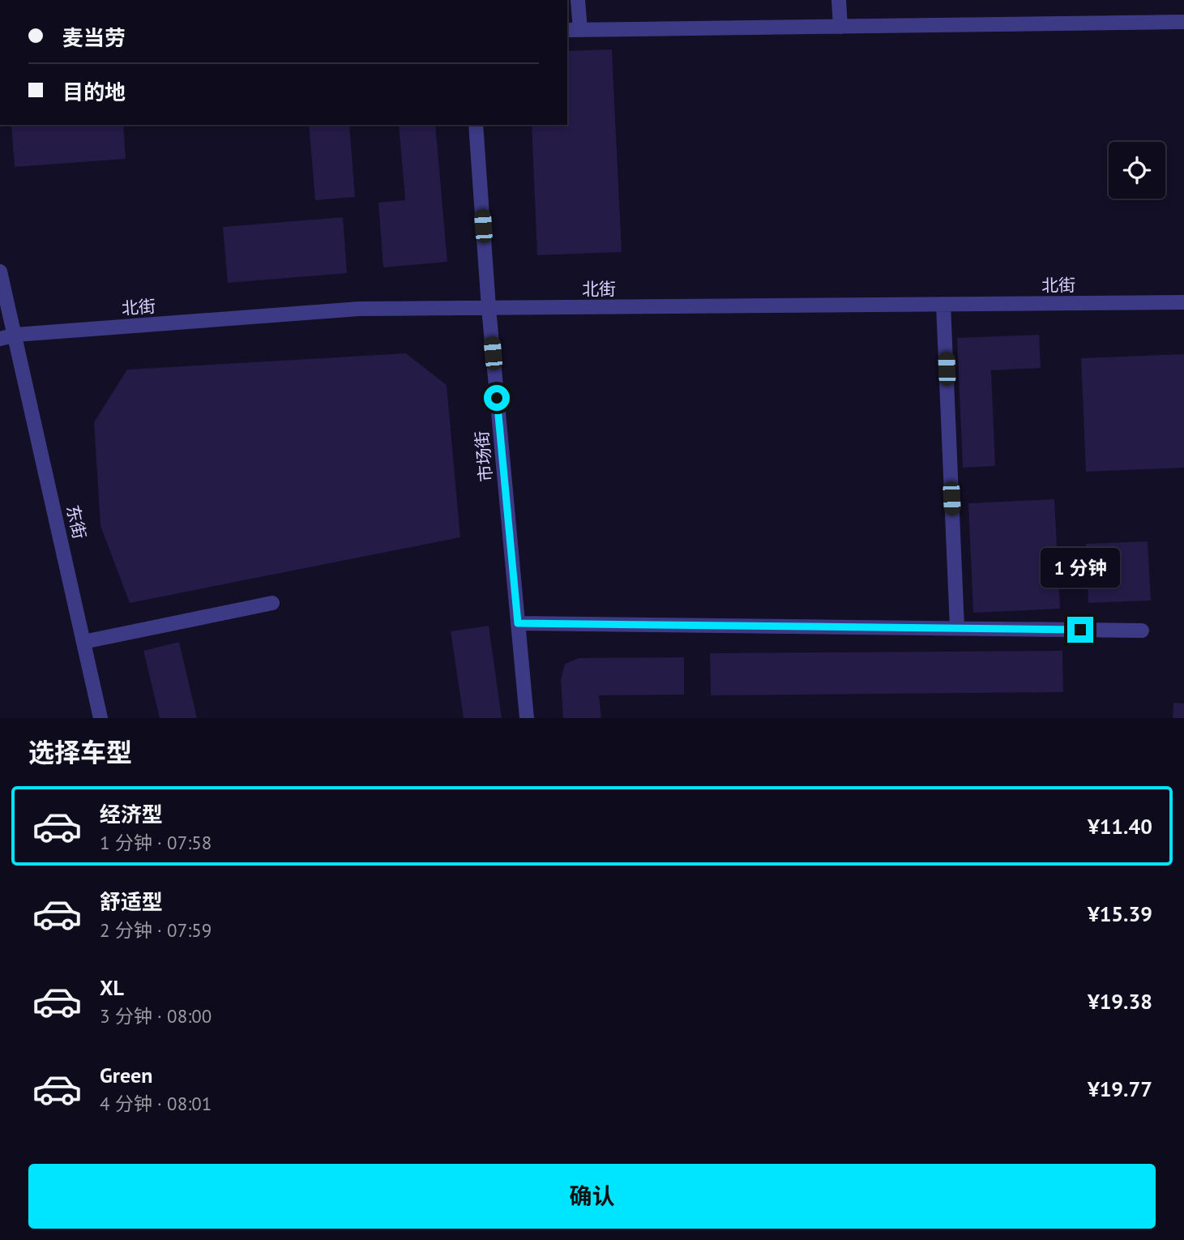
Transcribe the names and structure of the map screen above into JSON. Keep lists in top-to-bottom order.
{
  "streets": {
    "street": ["北街", "市场街", "东街"]
  },
  "crossings": [
    ["北街", "市场街"],
    ["北街", "东街"]
  ],
  "page": {
    "banner": ["麦当劳", "目的地"],
    "bubble": "1 分钟",
    "heading": "选择车型",
    "list": [
      {
        "name": "经济型",
        "note": "1 分钟 · 07:58",
        "value": "¥11.40"
      },
      {
        "name": "舒适型",
        "note": "2 分钟 · 07:59",
        "value": "¥15.39"
      },
      {
        "name": "XL",
        "note": "3 分钟 · 08:00",
        "value": "¥19.38"
      },
      {
        "name": "Green",
        "note": "4 分钟 · 08:01",
        "value": "¥19.77"
      }
    ],
    "buttons": "确认"
  }
}
